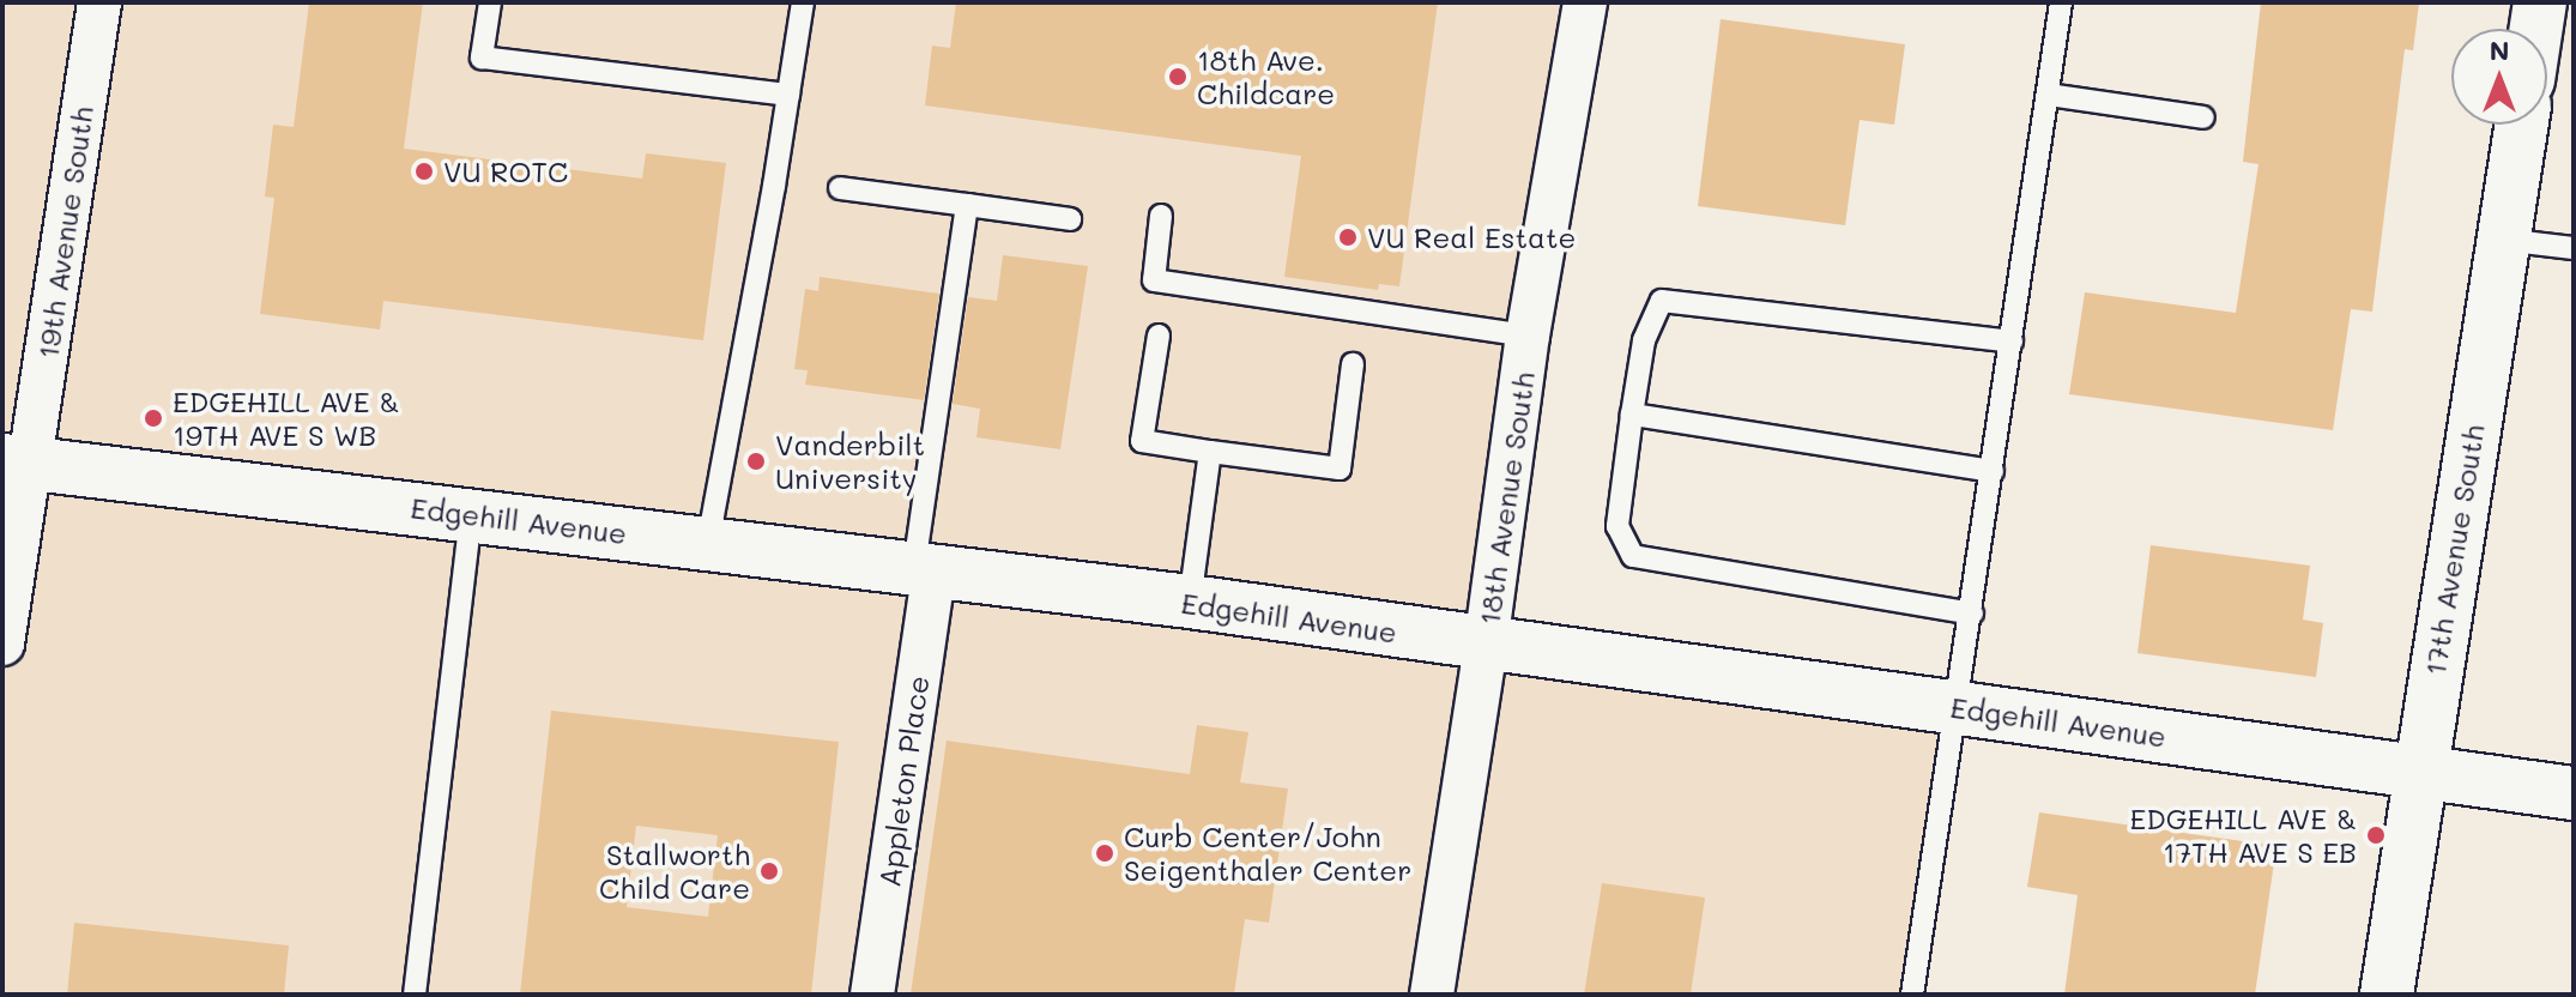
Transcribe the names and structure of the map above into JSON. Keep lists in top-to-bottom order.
{
  "streets": {
    "street": [
      "19th Avenue South",
      "18th Avenue South",
      "Edgehill Avenue",
      "17th Avenue South",
      "Appleton Place"
    ]
  },
  "crossings": [
    ["19th Avenue South", "Edgehill Avenue"],
    ["18th Avenue South", "Edgehill Avenue"],
    ["Edgehill Avenue", "17th Avenue South"],
    ["Edgehill Avenue", "Appleton Place"]
  ],
  "places": [
    "18th Ave. Childcare",
    "VU ROTC",
    "VU Real Estate",
    "EDGEHILL AVE & 19TH AVE S WB",
    "Vanderbilt University",
    "EDGEHILL AVE & 17TH AVE S EB",
    "Curb Center/John Seigenthaler Center",
    "Stallworth Child Care"
  ],
  "north": "top"
}
